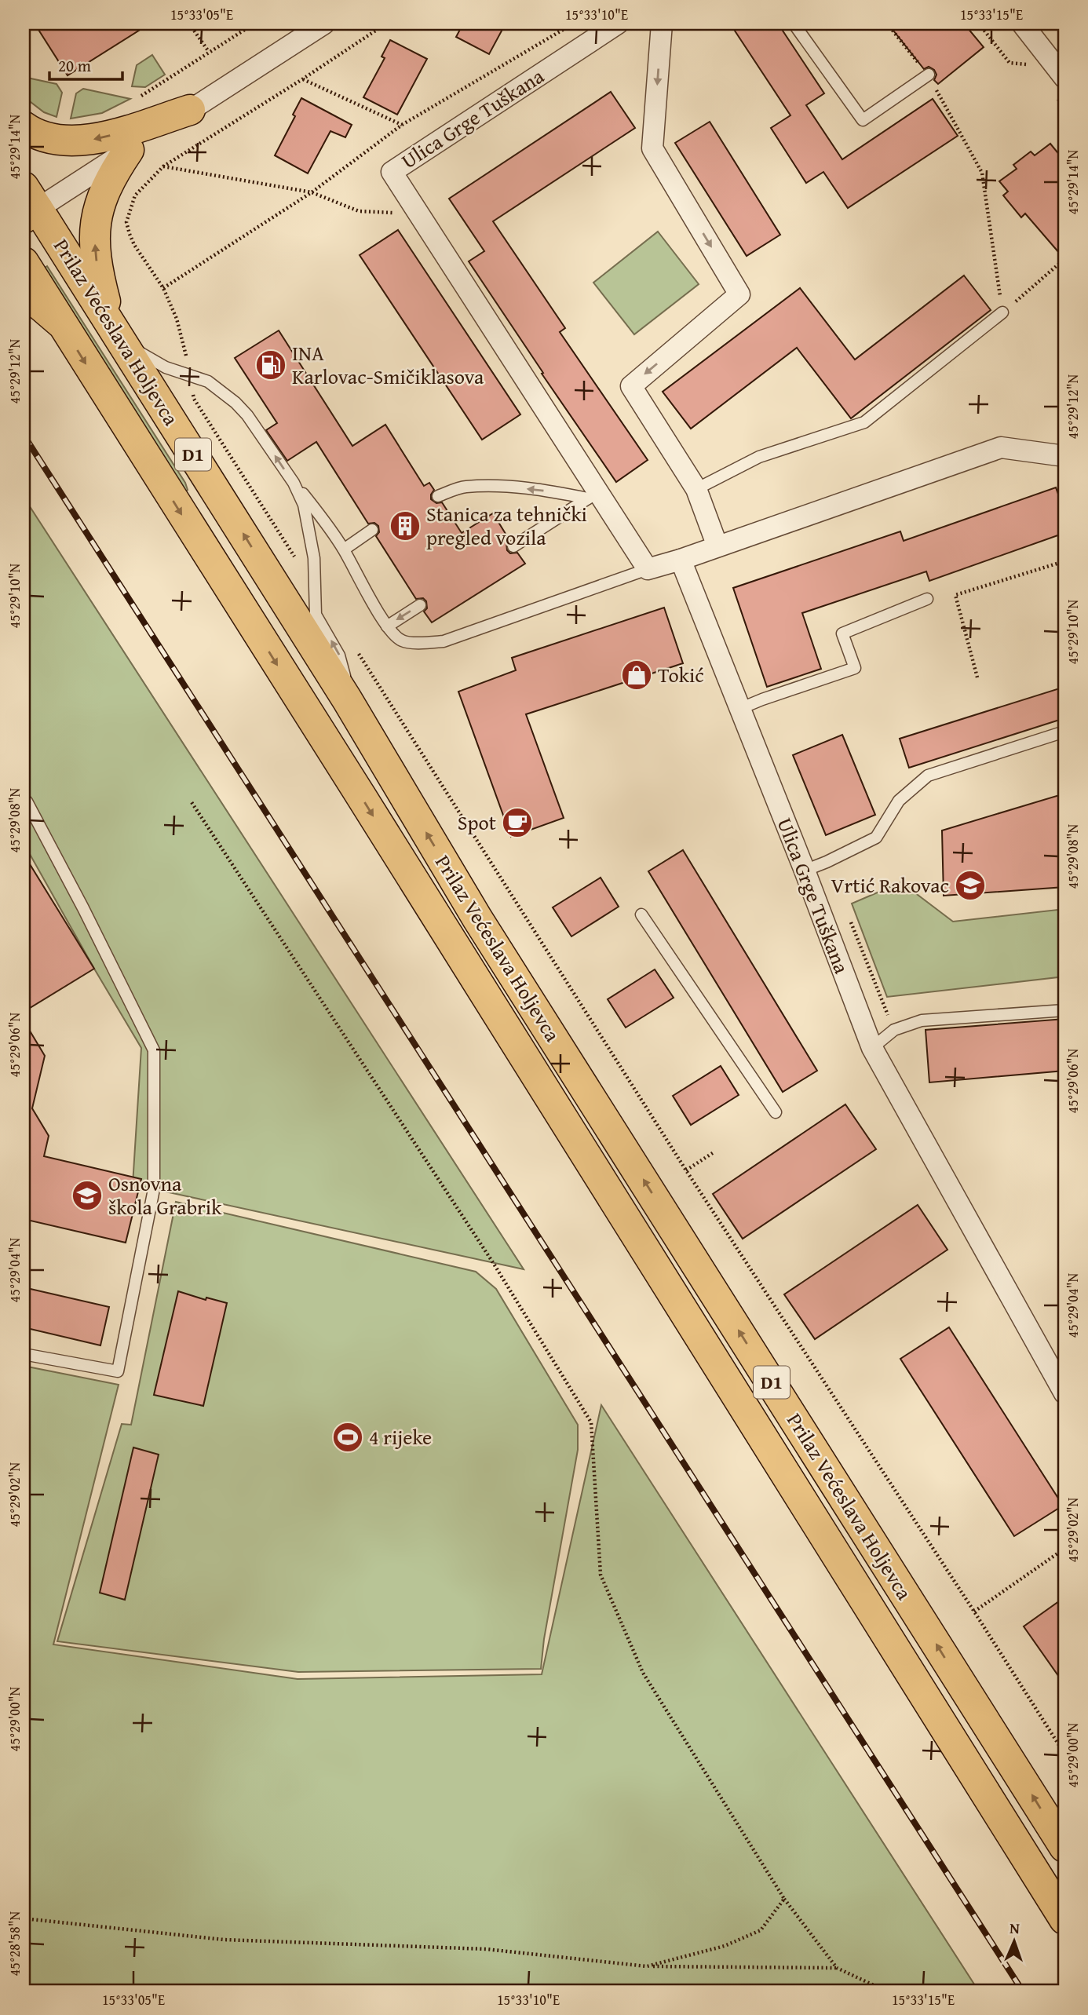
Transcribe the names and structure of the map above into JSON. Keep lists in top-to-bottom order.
{
  "streets": {
    "main road": ["Prilaz Većeslava Holjevca", "D1"],
    "street": ["Ulica Grge Tuškana"]
  },
  "places": {
    "fuel station": ["INA Karlovac-Smičiklasova"],
    "building": ["Stanica za tehnički pregled vozila"],
    "shop": ["Tokić"],
    "cafe": ["Spot"],
    "school or university": ["Vrtić Rakovac", "Osnovna škola Grabrik"],
    "sports": ["4 rijeke"]
  },
  "scale_bar": "20 m",
  "north": "top",
  "coordinates": [
    "15°33'05\"E",
    "15°33'10\"E",
    "15°33'15\"E",
    "45°29'14\"N",
    "45°29'12\"N",
    "45°29'10\"N",
    "45°29'08\"N",
    "45°29'06\"N",
    "45°29'04\"N",
    "45°29'02\"N",
    "45°29'00\"N",
    "45°28'58\"N"
  ]
}
